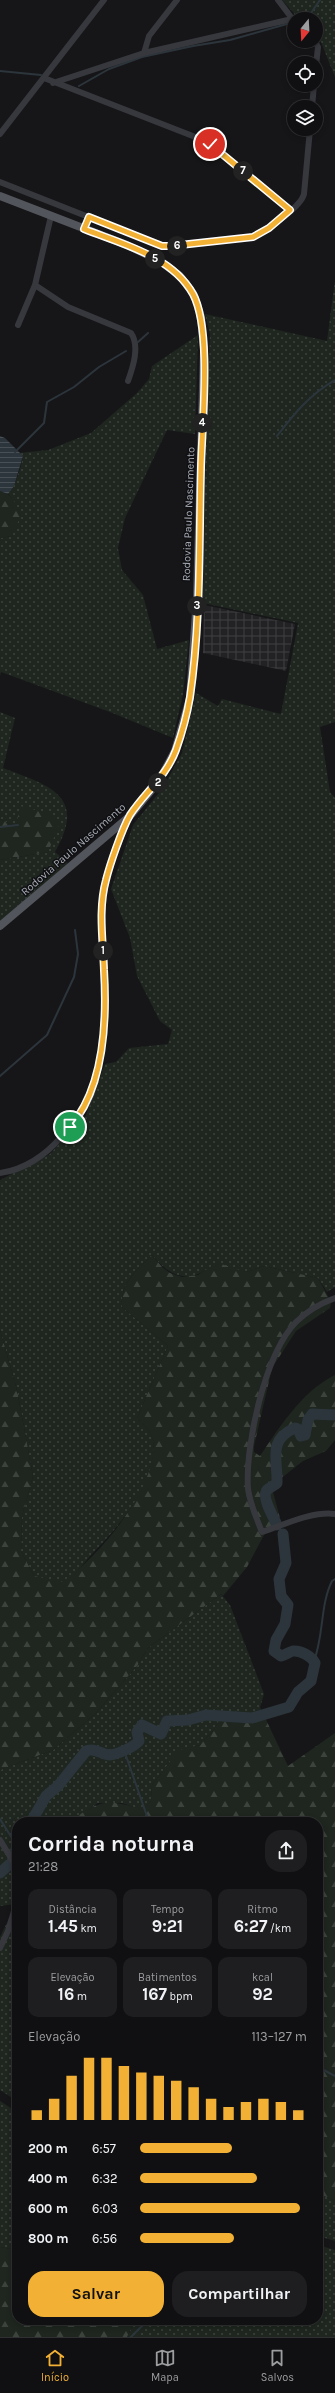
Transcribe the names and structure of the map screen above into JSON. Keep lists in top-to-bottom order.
{
  "streets": {
    "main road": ["Rodovia Paulo Nascimento"]
  },
  "north": "bottom",
  "page": {
    "pins": [
      "7",
      "6",
      "5",
      "4",
      "3",
      "2",
      "1"
    ],
    "heading": ["Corrida noturna", "21:28"],
    "stats": [
      ["Distância", "1.45 km"],
      ["Tempo", "9:21"],
      ["Ritmo", "6:27 /km"],
      ["Elevação", "16 m"],
      ["Batimentos", "167 bpm"],
      ["kcal", "92"]
    ],
    "chart": ["Elevação", "113–127 m"],
    "list": [
      {
        "name": "200 m",
        "note": "6:57"
      },
      {
        "name": "400 m",
        "note": "6:32"
      },
      {
        "name": "600 m",
        "note": "6:03"
      },
      {
        "name": "800 m",
        "note": "6:56"
      }
    ],
    "buttons": ["Salvar", "Compartilhar"],
    "tabs": ["Início", "Mapa", "Salvos"]
  }
}
